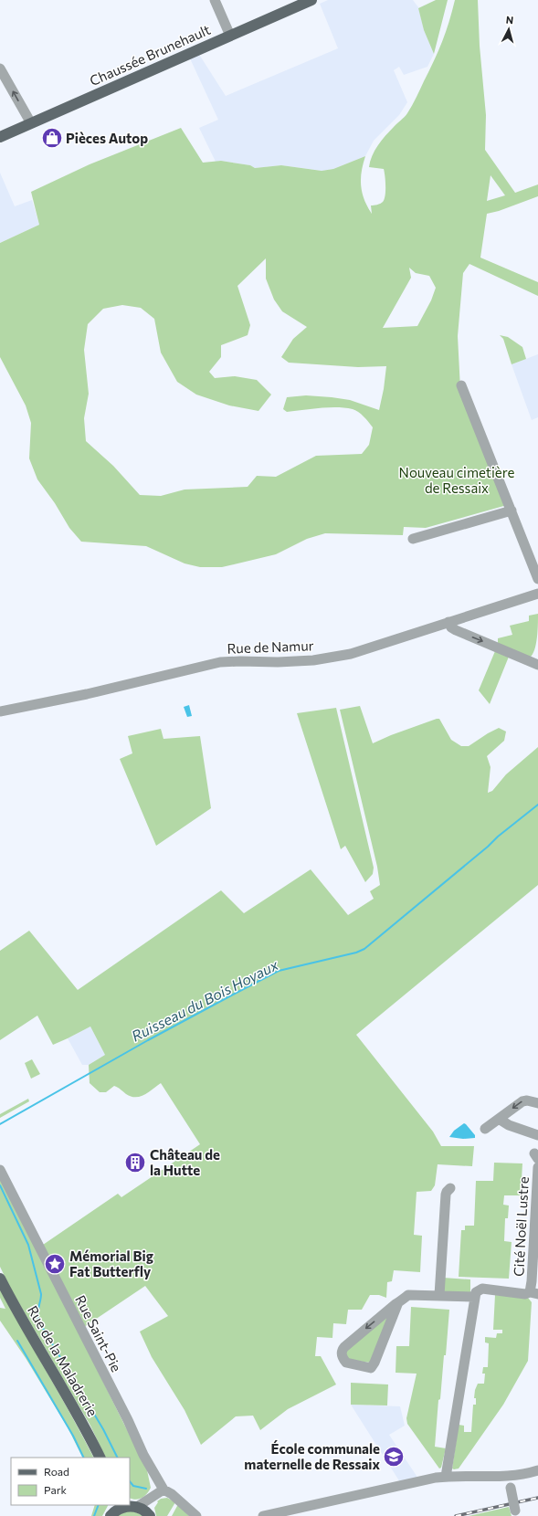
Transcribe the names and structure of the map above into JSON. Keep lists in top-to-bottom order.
{
  "streets": {
    "main road": ["Chaussée Brunehault", "Rue de la Maladrerie"],
    "street": ["Rue de Namur", "Cité Noël Lustre", "Rue Saint-Pie"]
  },
  "water": ["Ruisseau du Bois Hoyaux"],
  "parks": ["Nouveau cimetière de Ressaix"],
  "places": {
    "shop": ["Pièces Autop"],
    "building": ["Château de la Hutte"],
    "place": ["Mémorial Big Fat Butterfly"],
    "school or university": ["École communale maternelle de Ressaix"]
  },
  "legend": ["Road", "Park"],
  "north": "top"
}
